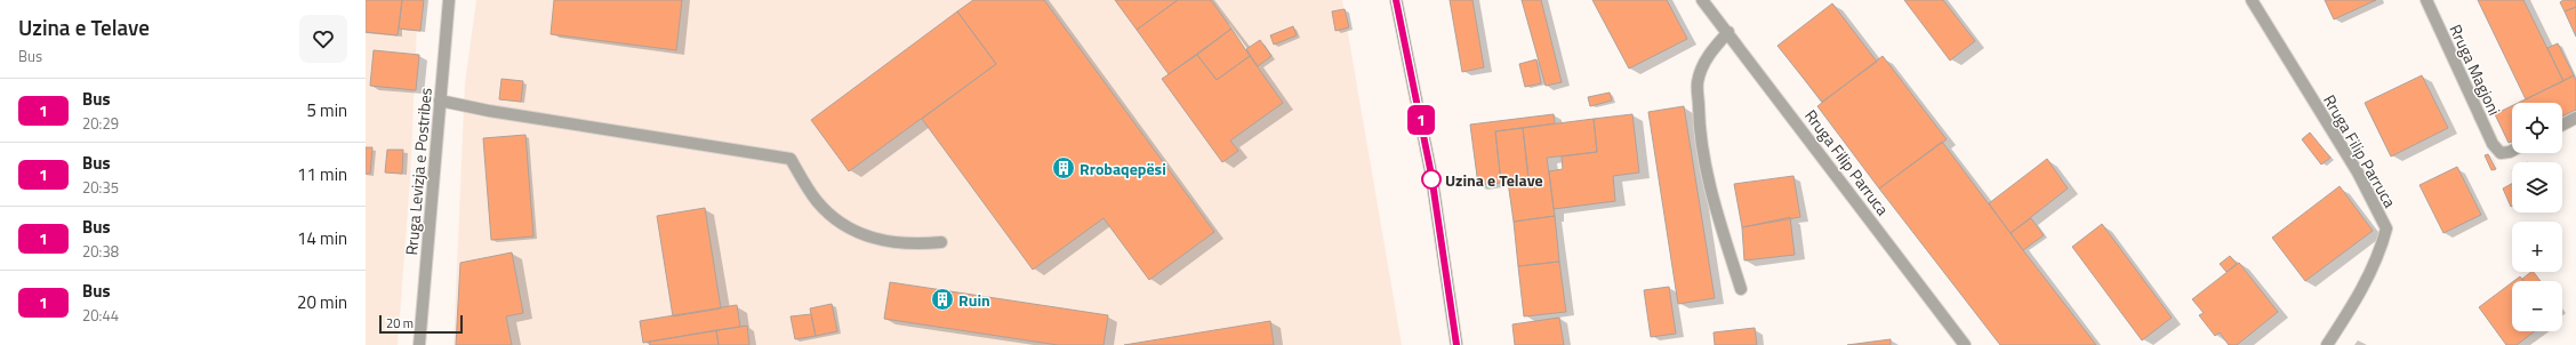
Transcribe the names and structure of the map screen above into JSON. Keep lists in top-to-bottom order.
{
  "streets": {
    "street": ["Rruga Magjoni", "Rruga Filip Parruca", "Rruga Levizja e Postribes"]
  },
  "places": {
    "building": ["Rrobaqepësi", "Ruin"],
    "other": ["Uzina e Telave"]
  },
  "lines": ["bus line 1"],
  "scale_bar": "20 m",
  "page": {
    "heading": ["Uzina e Telave", "Bus"],
    "on_map": "1",
    "list": [
      {
        "mark": "1",
        "name": "Bus",
        "note": "20:29",
        "value": "5 min"
      },
      {
        "mark": "1",
        "name": "Bus",
        "note": "20:35",
        "value": "11 min"
      },
      {
        "mark": "1",
        "name": "Bus",
        "note": "20:38",
        "value": "14 min"
      },
      {
        "mark": "1",
        "name": "Bus",
        "note": "20:44",
        "value": "20 min"
      }
    ],
    "map_buttons": ["+", "−"],
    "scale": "20 m"
  }
}
